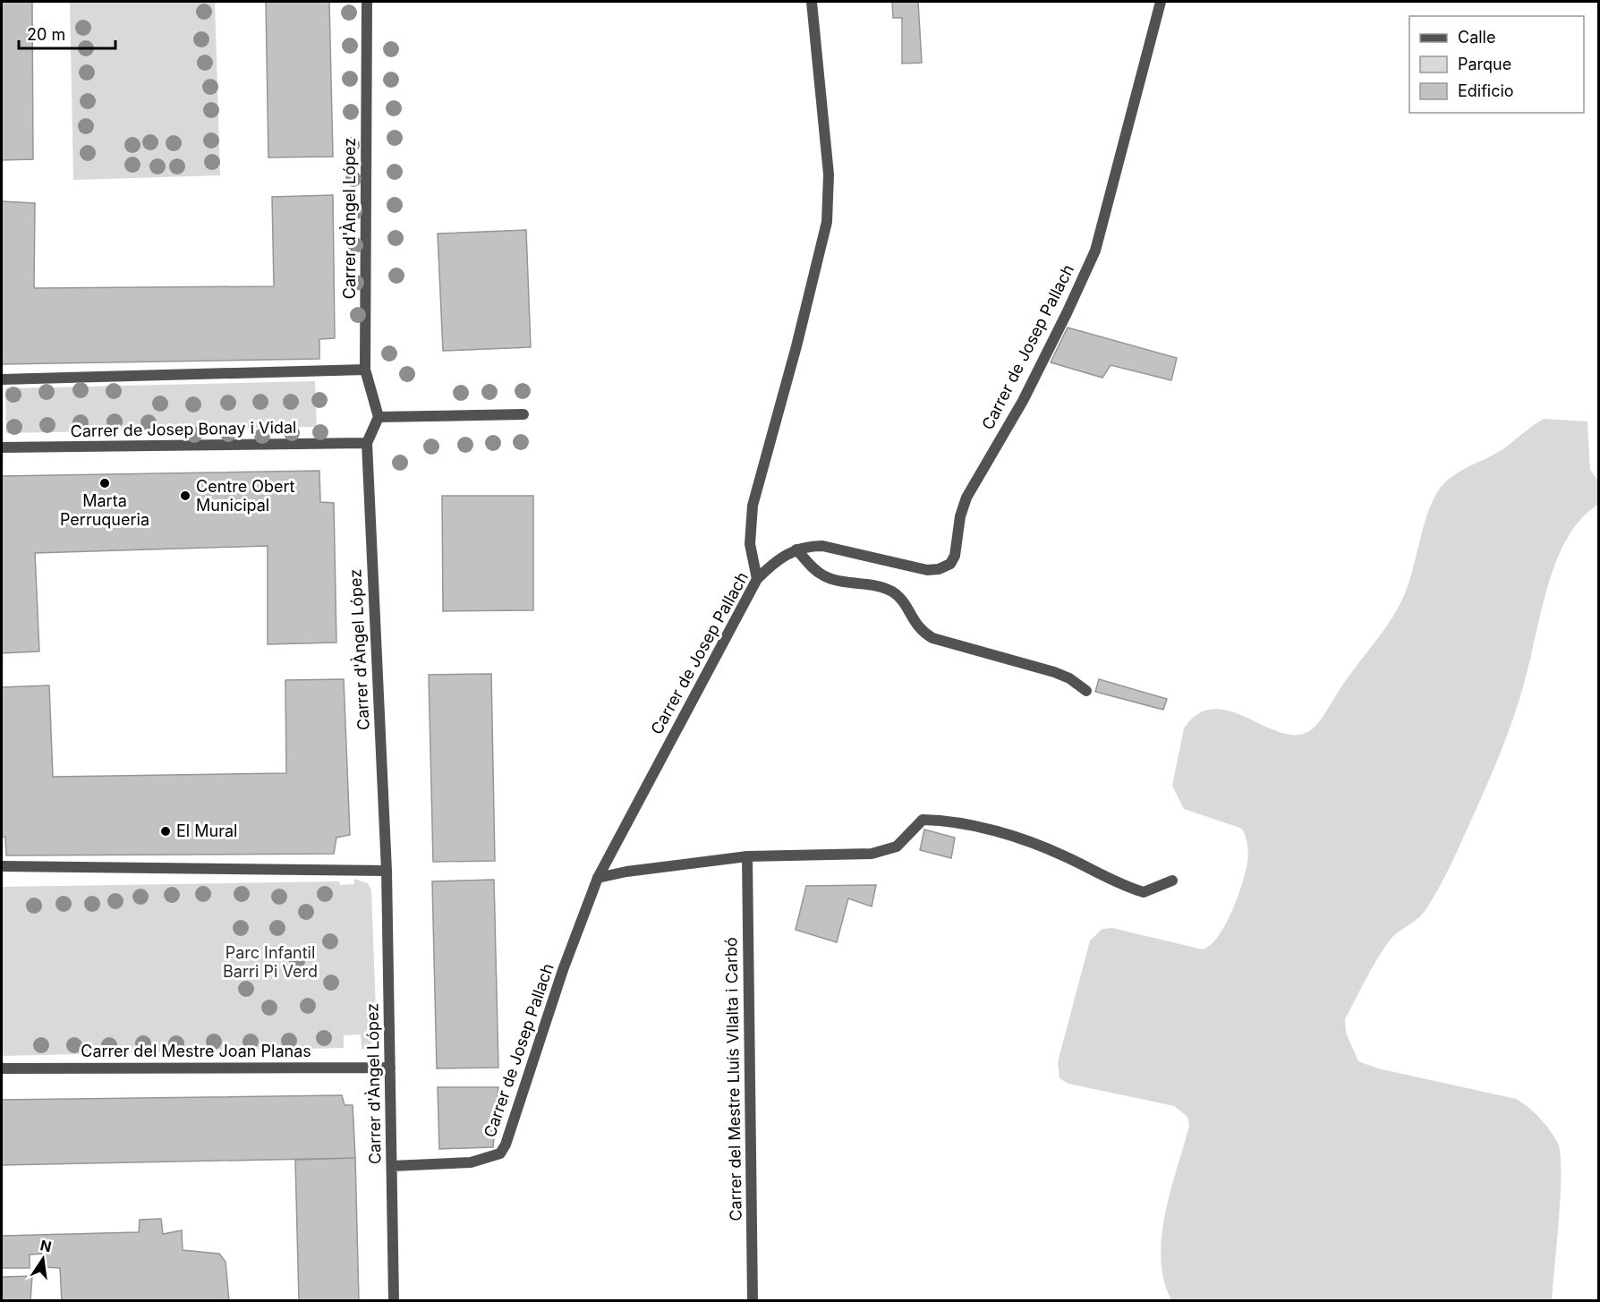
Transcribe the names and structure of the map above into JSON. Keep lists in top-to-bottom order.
{
  "streets": {
    "street": [
      "Carrer d'Àngel López",
      "Carrer de Josep Pallach",
      "Carrer de Josep Bonay i Vidal",
      "Carrer del Mestre Joan Planas",
      "Carrer del Mestre Lluís VIlalta i Carbó"
    ]
  },
  "crossings": [
    ["Carrer d'Àngel López", "Carrer de Josep Pallach"],
    ["Carrer d'Àngel López", "Carrer de Josep Bonay i Vidal"],
    ["Carrer d'Àngel López", "Carrer del Mestre Joan Planas"]
  ],
  "parks": ["Parc Infantil Barri Pi Verd"],
  "places": ["Marta Perruqueria", "Centre Obert Municipal", "El Mural"],
  "legend": ["Calle", "Parque", "Edificio"],
  "scale_bar": "20 m",
  "north": "top"
}
